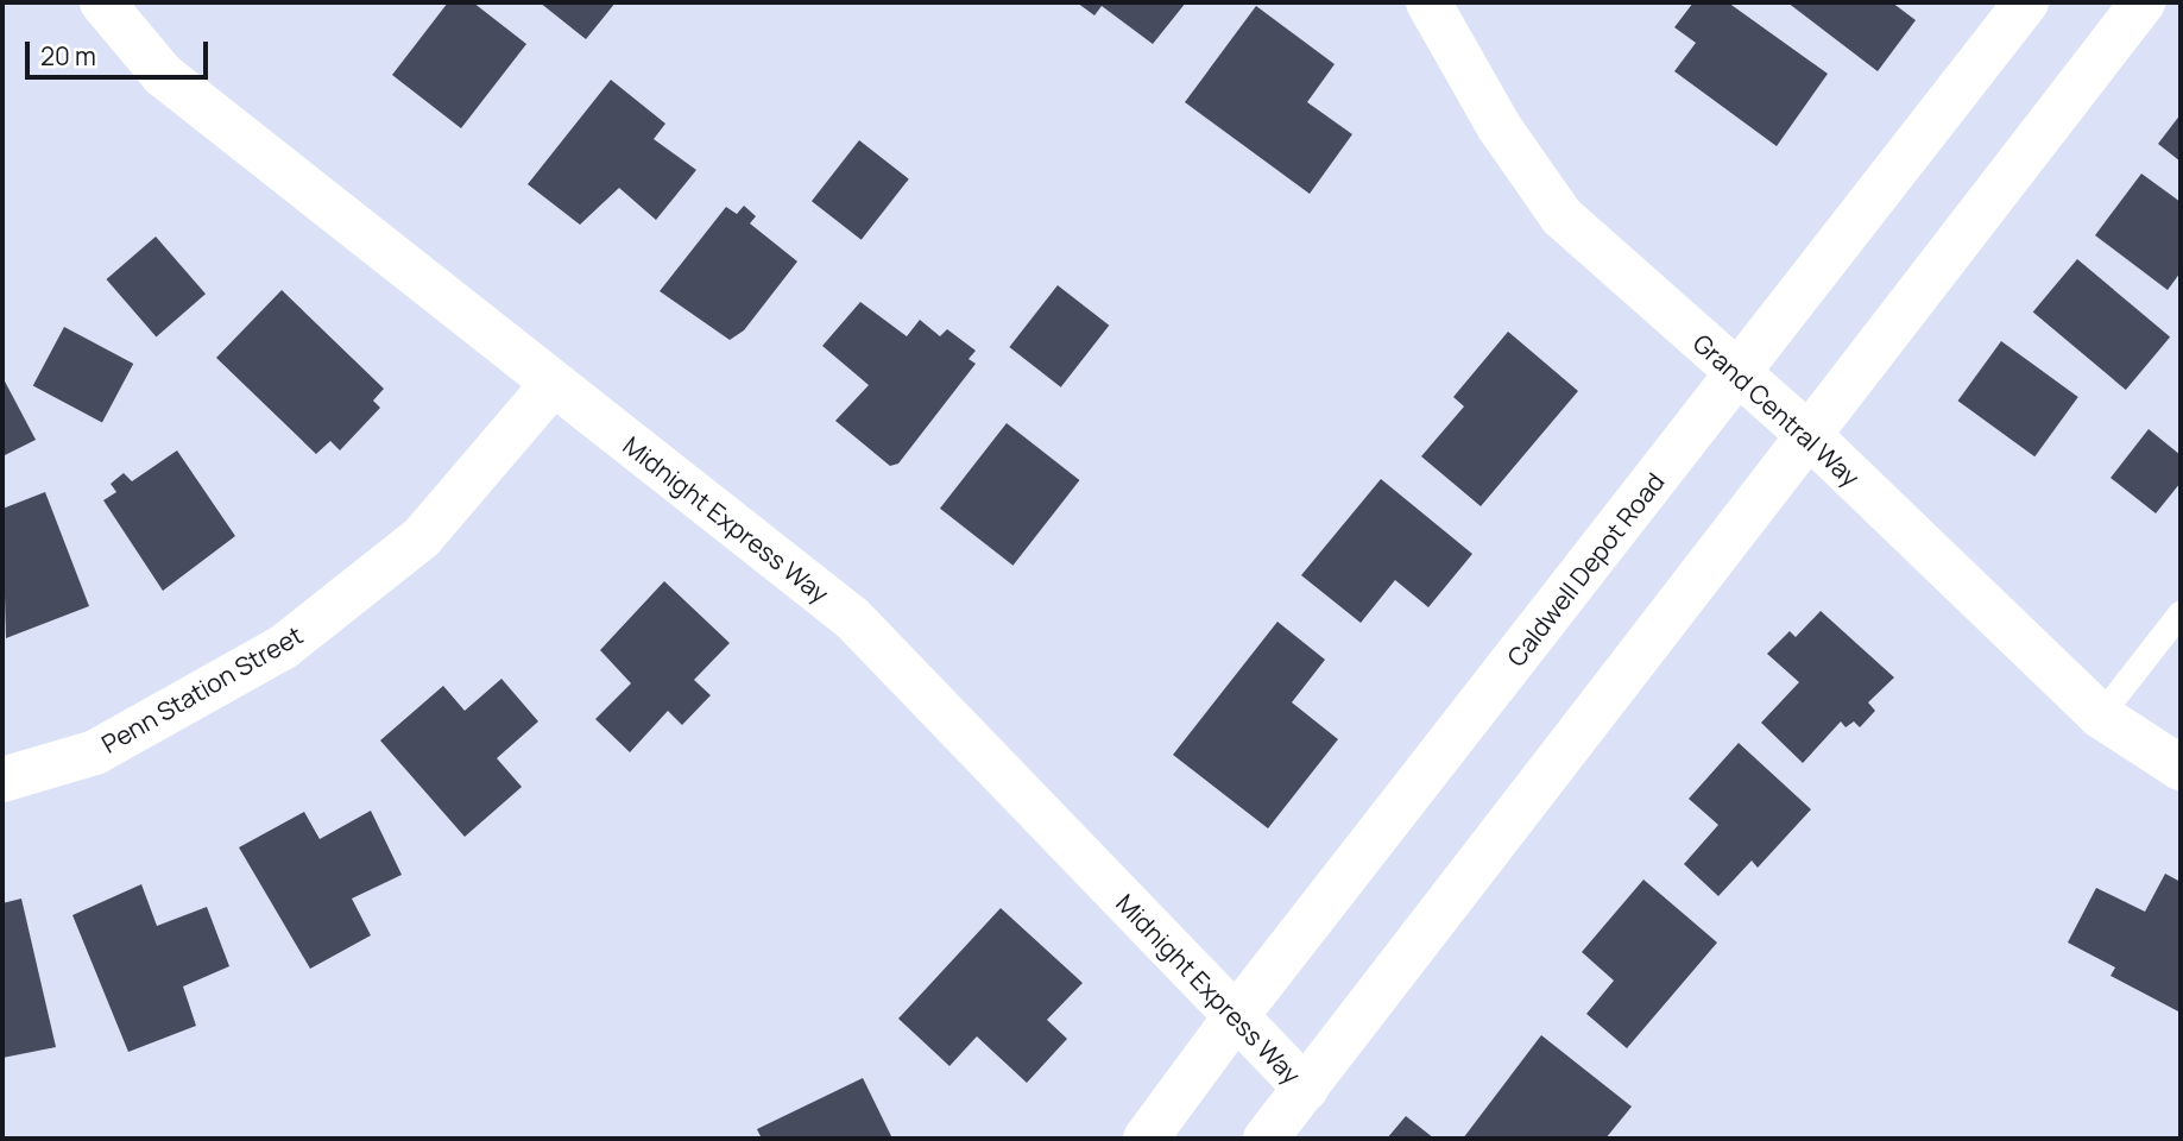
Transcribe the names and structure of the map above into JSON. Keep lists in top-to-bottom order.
{
  "streets": {
    "street": [
      "Grand Central Way",
      "Midnight Express Way",
      "Caldwell Depot Road",
      "Penn Station Street"
    ]
  },
  "crossings": [
    ["Grand Central Way", "Caldwell Depot Road"],
    ["Midnight Express Way", "Caldwell Depot Road"],
    ["Midnight Express Way", "Penn Station Street"]
  ],
  "scale_bar": "20 m"
}
